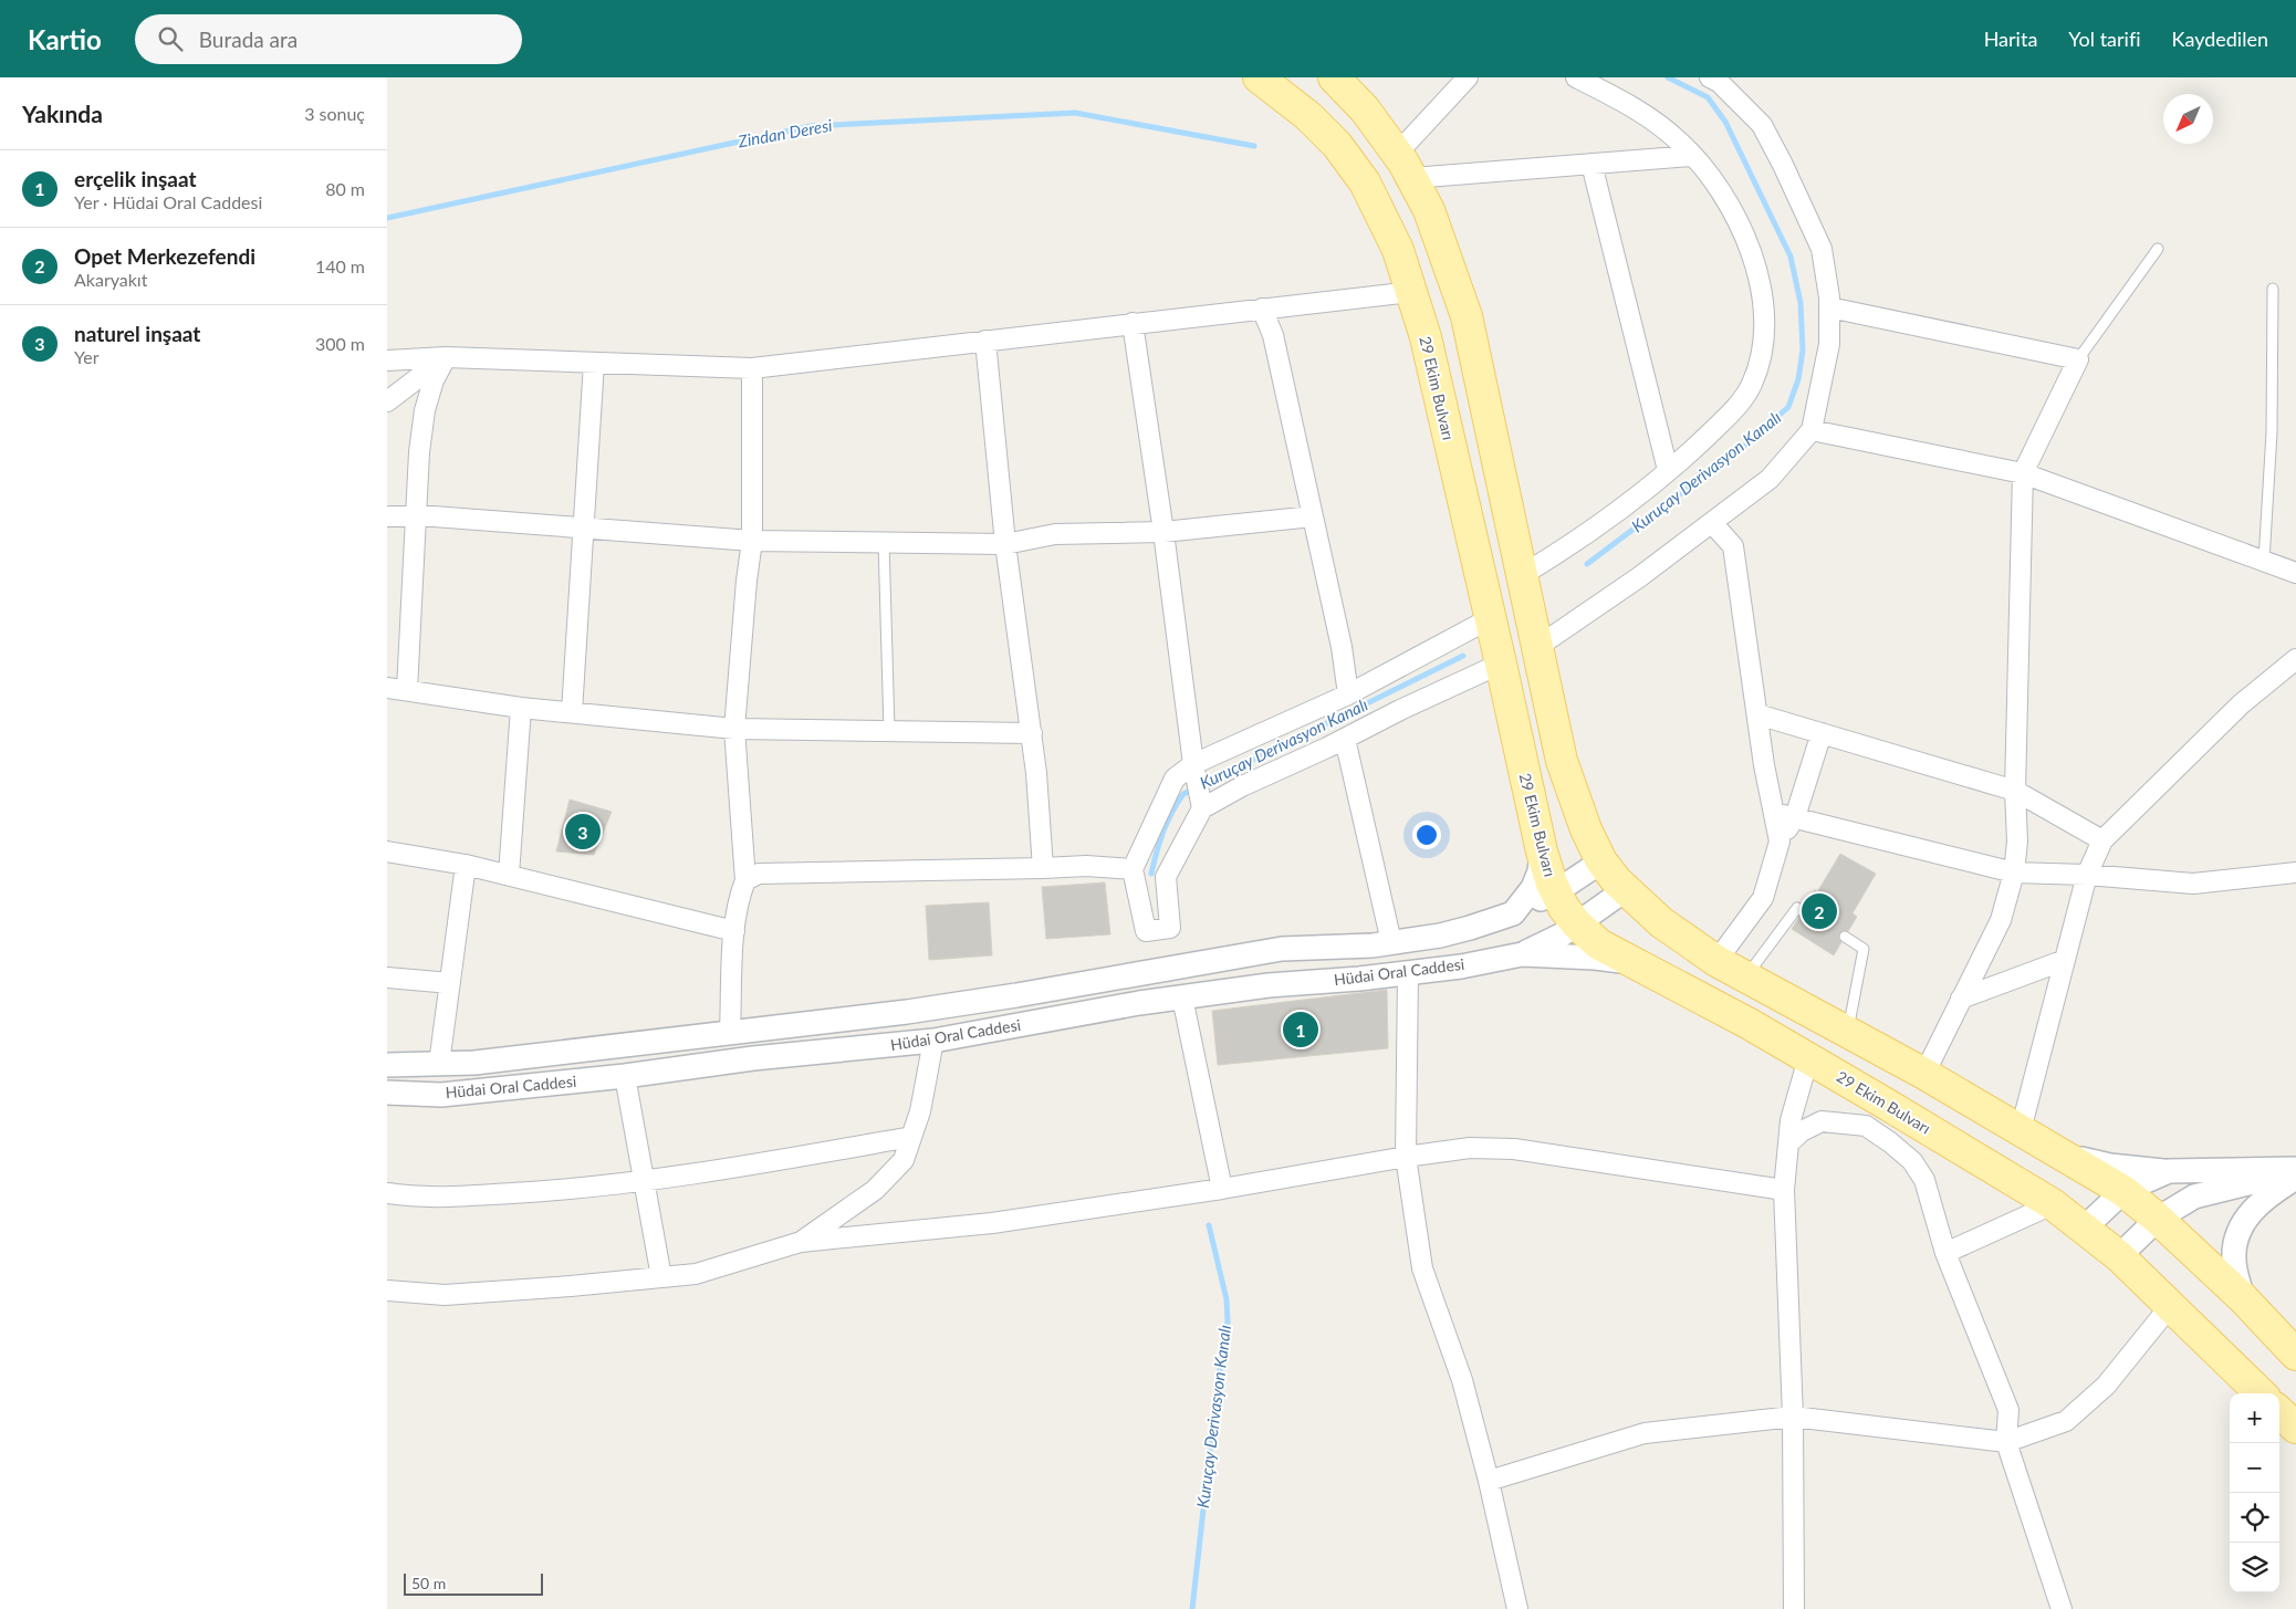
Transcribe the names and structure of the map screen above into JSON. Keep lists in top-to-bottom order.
{
  "streets": {
    "main road": ["29 Ekim Bulvarı"],
    "street": ["Hüdai Oral Caddesi"]
  },
  "crossings": [
    ["29 Ekim Bulvarı", "Hüdai Oral Caddesi"]
  ],
  "water": ["Zindan Deresi", "Kuruçay Derivasyon Kanalı"],
  "scale_bar": "50 m",
  "north": "bottom left",
  "page": {
    "header": "Kartio",
    "search": "Burada ara",
    "nav": ["Harita", "Yol tarifi", "Kaydedilen"],
    "heading": ["Yakında", "3 sonuç"],
    "list": [
      {
        "mark": "1",
        "name": "erçelik inşaat",
        "note": "Yer · Hüdai Oral Caddesi",
        "value": "80 m"
      },
      {
        "mark": "2",
        "name": "Opet Merkezefendi",
        "note": "Akaryakıt",
        "value": "140 m"
      },
      {
        "mark": "3",
        "name": "naturel inşaat",
        "note": "Yer",
        "value": "300 m"
      }
    ],
    "pins": ["3", "2", "1"],
    "map_buttons": ["+", "−"],
    "scale": "50 m"
  }
}
